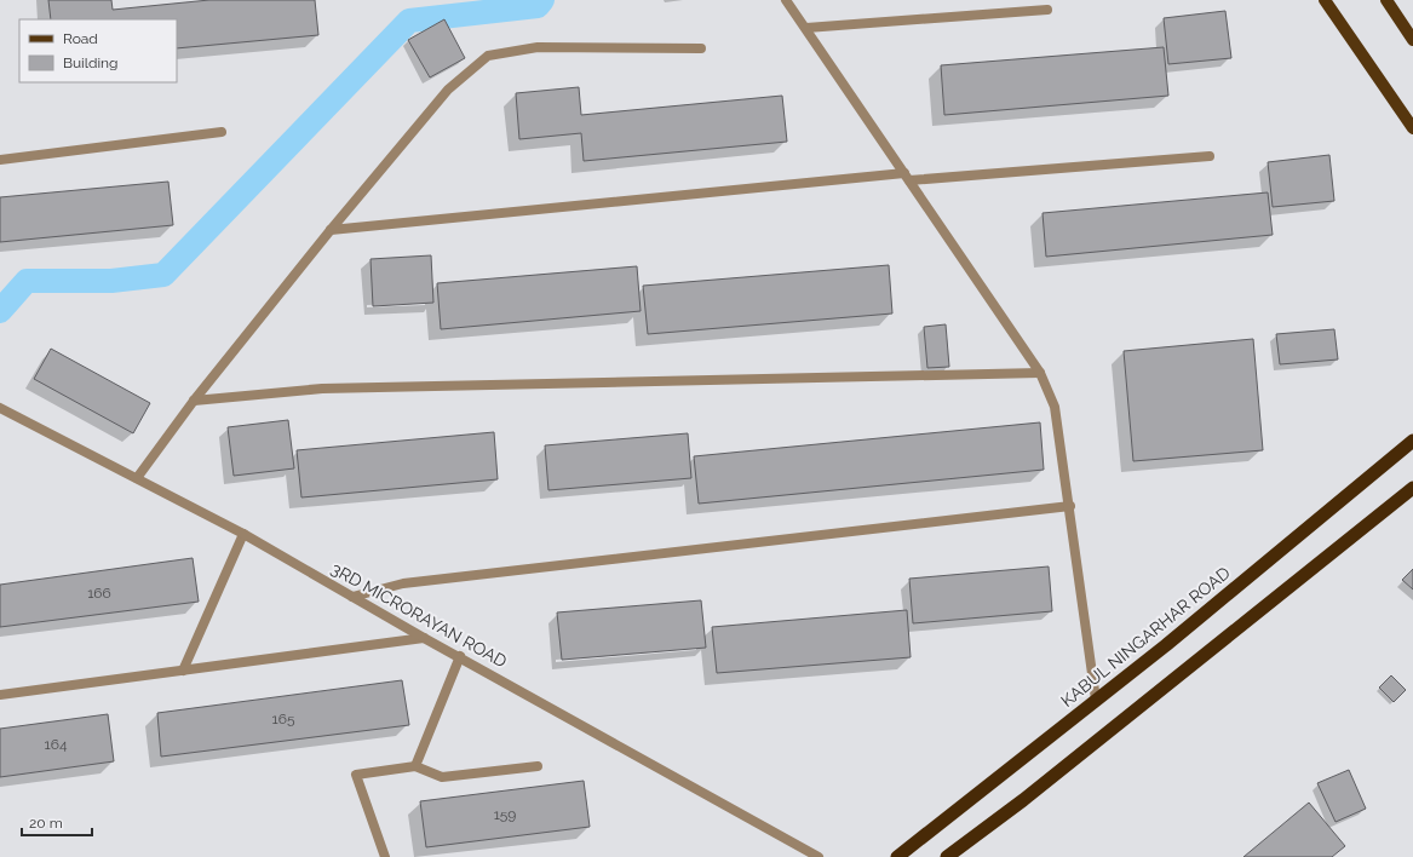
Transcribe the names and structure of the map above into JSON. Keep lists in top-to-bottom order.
{
  "streets": {
    "highway": ["KABUL NINGARHAR ROAD"],
    "street": ["3RD MICRORAYAN ROAD"]
  },
  "house_numbers": [
    "166",
    "165",
    "164",
    "159"
  ],
  "legend": ["Road", "Building"],
  "scale_bar": "20 m"
}
